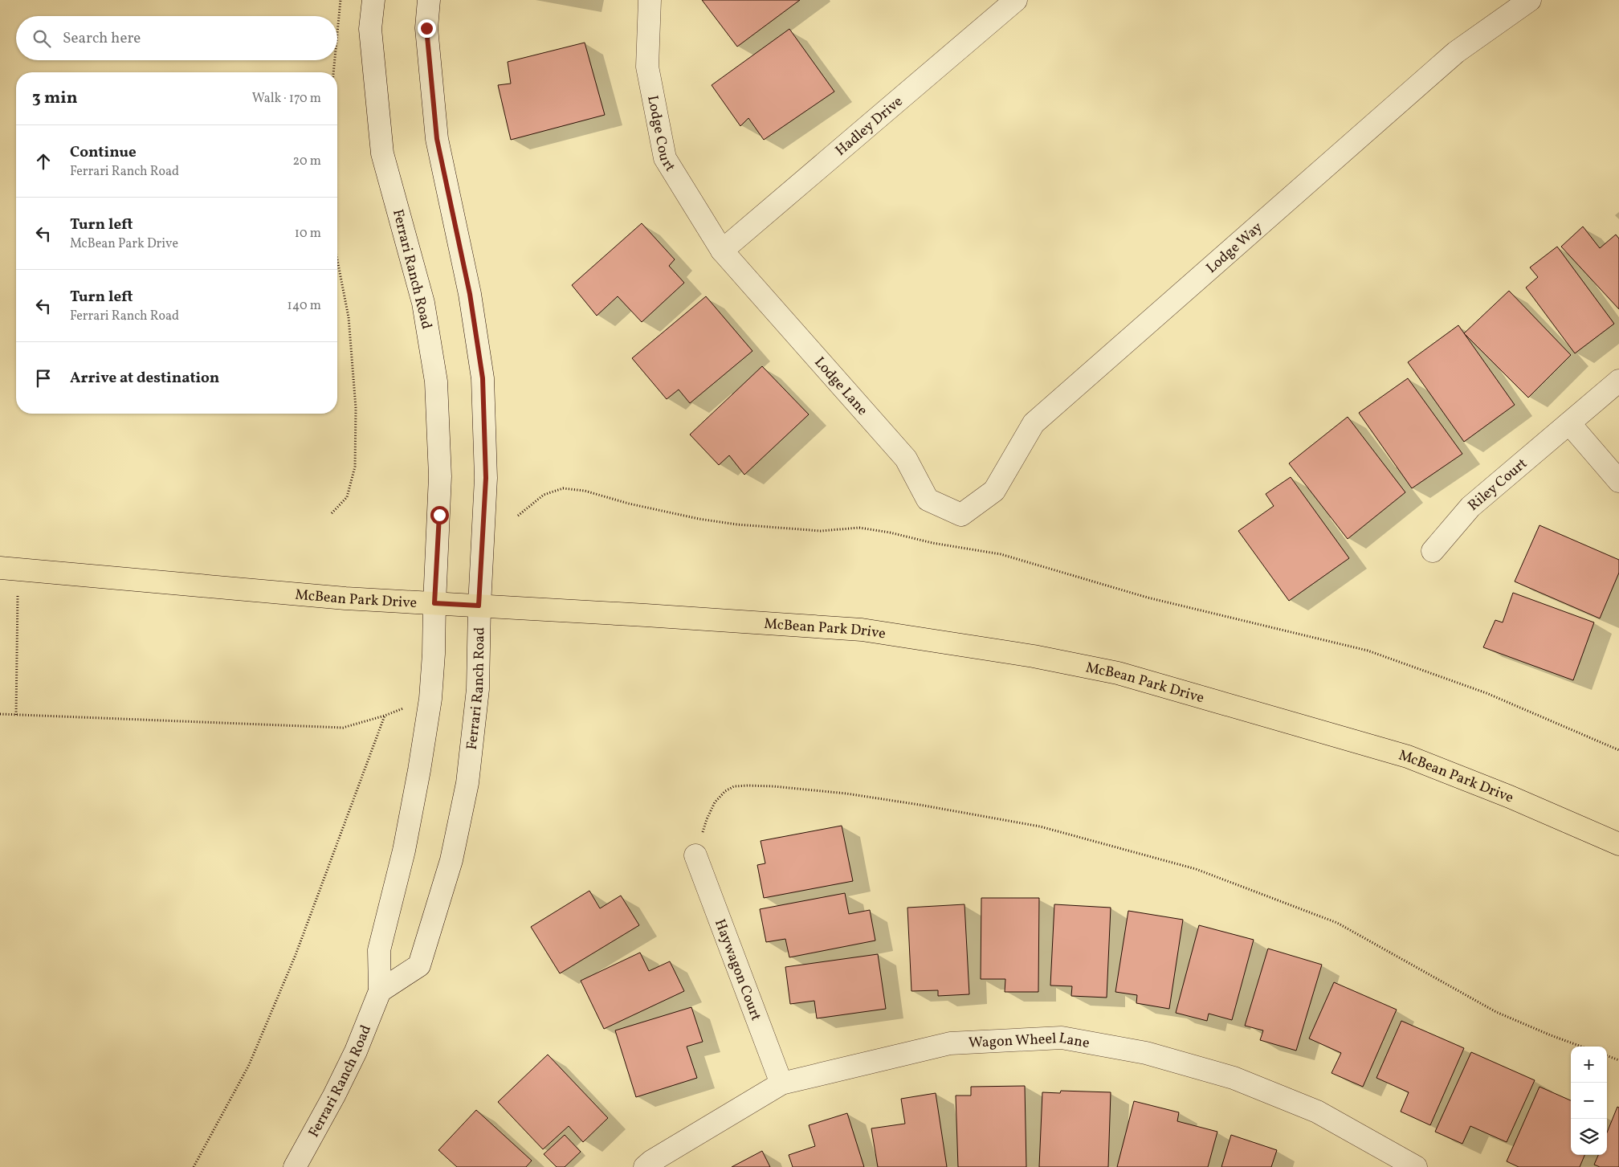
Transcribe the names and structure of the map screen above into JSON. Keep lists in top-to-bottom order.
{
  "streets": {
    "main road": ["McBean Park Drive"],
    "street": [
      "Hadley Drive",
      "Lodge Court",
      "Lodge Way",
      "Ferrari Ranch Road",
      "Lodge Lane",
      "Riley Court",
      "Haywagon Court",
      "Wagon Wheel Lane"
    ]
  },
  "crossings": [
    ["Hadley Drive", "Lodge Court"],
    ["Hadley Drive", "Lodge Lane"],
    ["Lodge Court", "Lodge Lane"],
    ["Lodge Way", "Lodge Lane"],
    ["Ferrari Ranch Road", "McBean Park Drive"],
    ["Haywagon Court", "Wagon Wheel Lane"]
  ],
  "page": {
    "search": "Search here",
    "heading": ["3 min", "Walk · 170 m"],
    "list": [
      ["Continue", "Ferrari Ranch Road", "20 m"],
      ["Turn left", "McBean Park Drive", "10 m"],
      ["Turn left", "Ferrari Ranch Road", "140 m"],
      "Arrive at destination"
    ],
    "map_buttons": ["+", "−"]
  }
}
